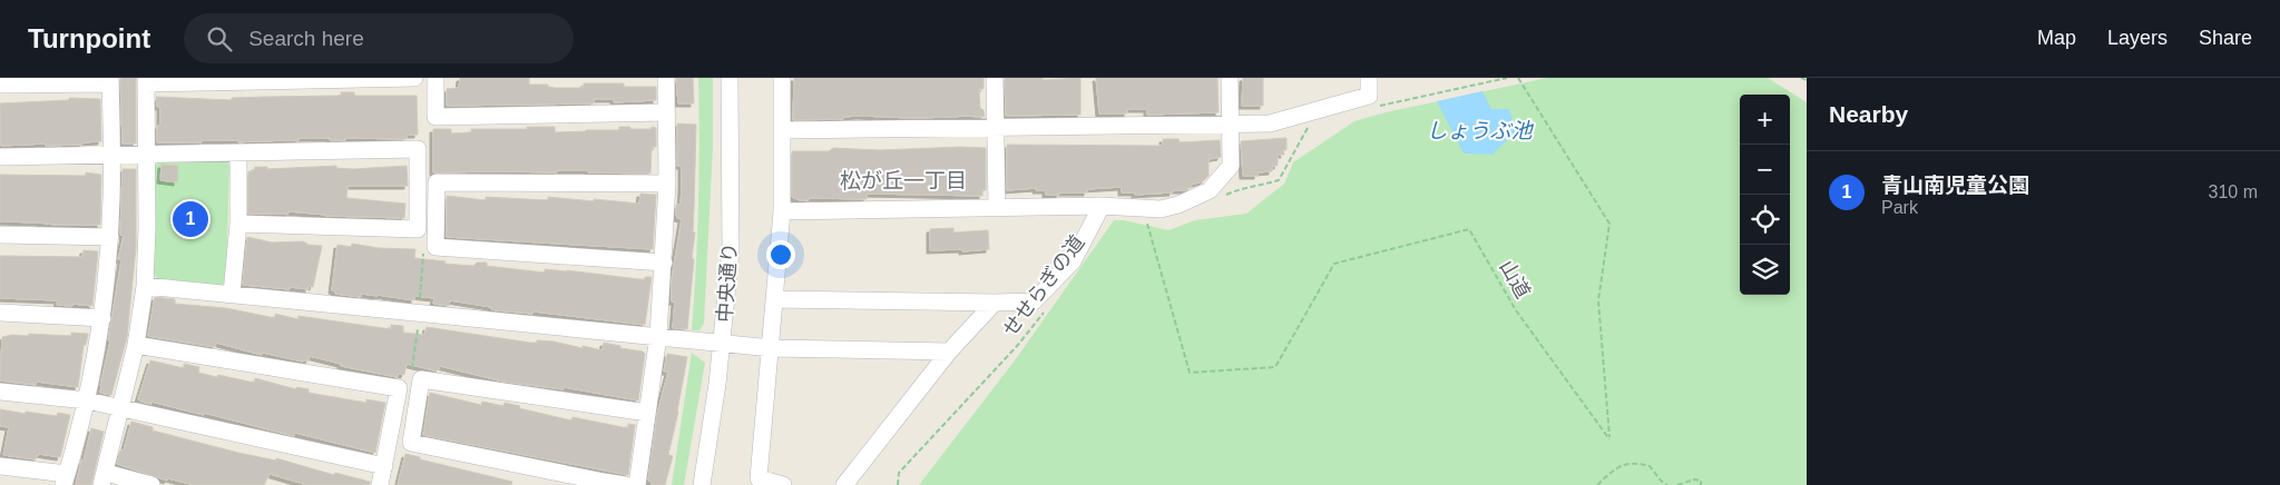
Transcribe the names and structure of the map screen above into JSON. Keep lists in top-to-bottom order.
{
  "streets": {
    "street": ["中央通り"],
    "path": ["山道", "せせらぎの道"]
  },
  "districts": ["松が丘一丁目"],
  "water": ["しょうぶ池"],
  "page": {
    "header": "Turnpoint",
    "search": "Search here",
    "nav": ["Map", "Layers", "Share"],
    "heading": "Nearby",
    "map_buttons": ["+", "−"],
    "list": [
      {
        "mark": "1",
        "name": "青山南児童公園",
        "note": "Park",
        "value": "310 m"
      }
    ],
    "pins": "1"
  }
}
